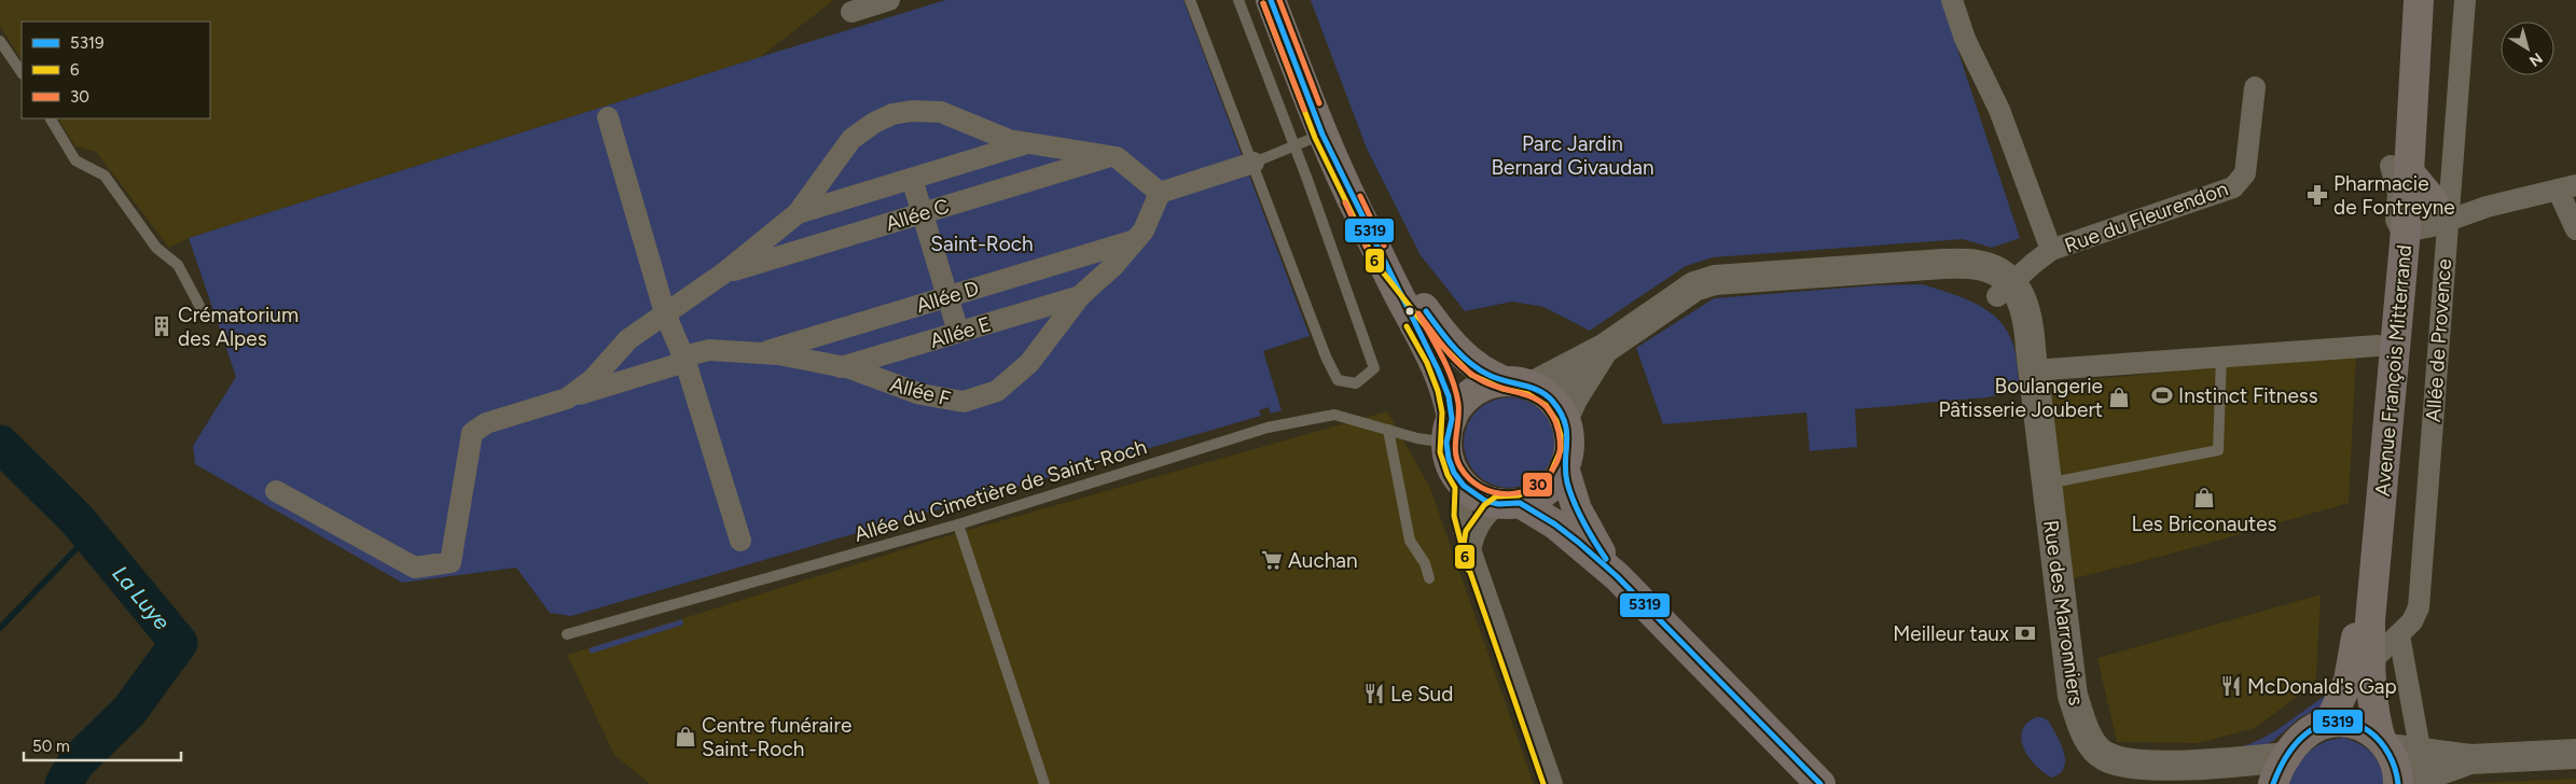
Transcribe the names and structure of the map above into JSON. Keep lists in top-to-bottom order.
{
  "streets": {
    "main road": ["Avenue François Mitterrand"],
    "street": [
      "Allée C",
      "Rue du Fleurendon",
      "Allée D",
      "Allée E",
      "Allée de Provence",
      "Allée F",
      "Rue des Marronniers"
    ],
    "lane": ["Allée du Cimetière de Saint-Roch"]
  },
  "crossings": [
    ["Rue du Fleurendon", "Rue des Marronniers"],
    ["Allée D", "Allée F"],
    ["Allée E", "Allée F"],
    ["Allée de Provence", "Avenue François Mitterrand"],
    ["Allée du Cimetière de Saint-Roch", "Rue des Marronniers"]
  ],
  "water": ["La Luye"],
  "parks": ["Parc Jardin Bernard Givaudan", "Saint-Roch"],
  "places": {
    "pharmacy": ["Pharmacie de Fontreyne"],
    "building": ["Crématorium des Alpes"],
    "sports": ["Instinct Fitness"],
    "shop": ["Boulangerie Pâtisserie Joubert", "Les Briconautes", "Centre funéraire Saint-Roch"],
    "supermarket": ["Auchan"],
    "bank": ["Meilleur taux"],
    "restaurant": ["McDonald's Gap", "Le Sud"]
  },
  "lines": ["transit line 5319", "transit line 30", "transit line 6"],
  "legend": ["5319", "6", "30"],
  "scale_bar": "50 m",
  "north": "bottom right"
}
